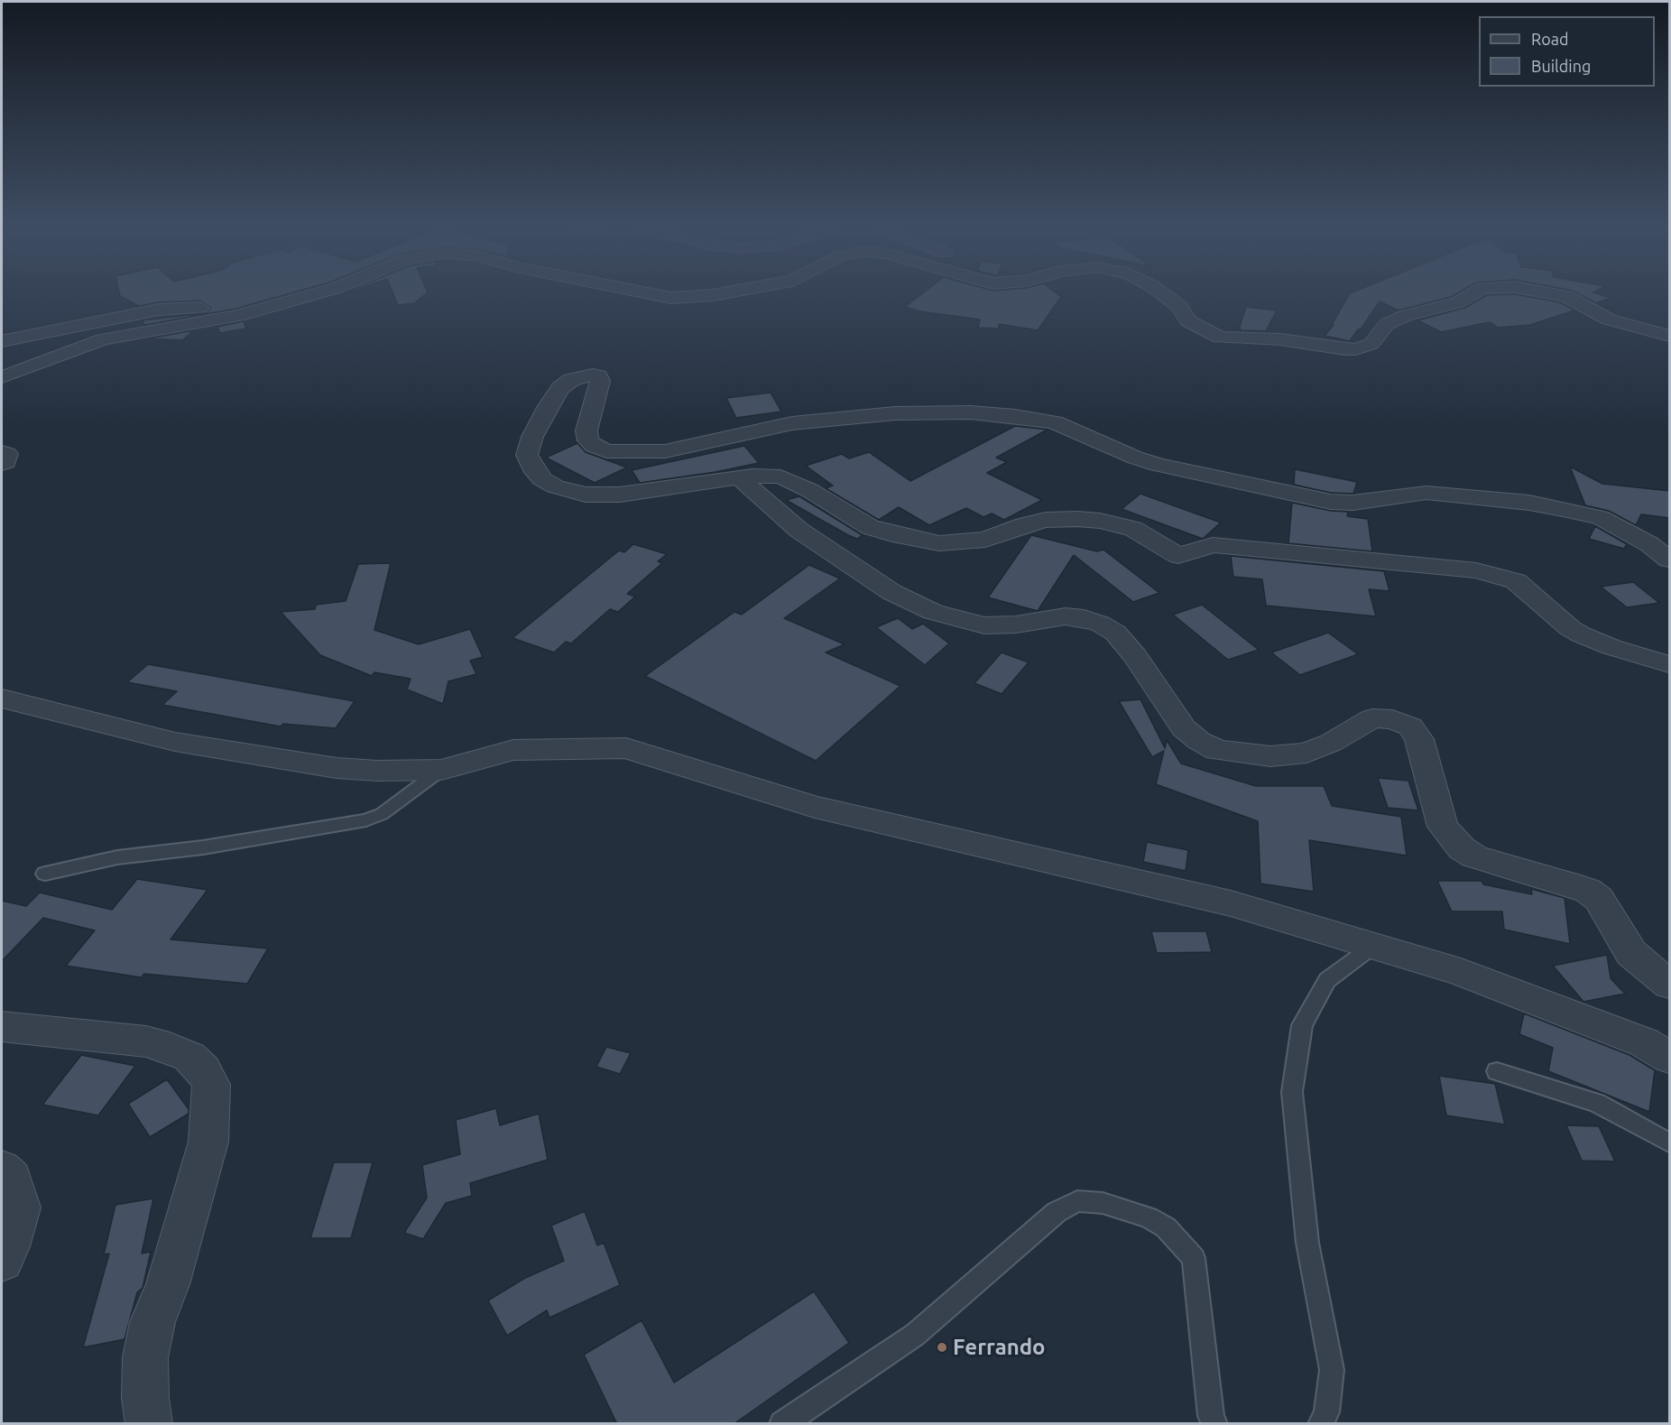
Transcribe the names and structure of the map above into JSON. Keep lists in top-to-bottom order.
{
  "places": ["Ferrando"],
  "legend": ["Road", "Building"]
}
